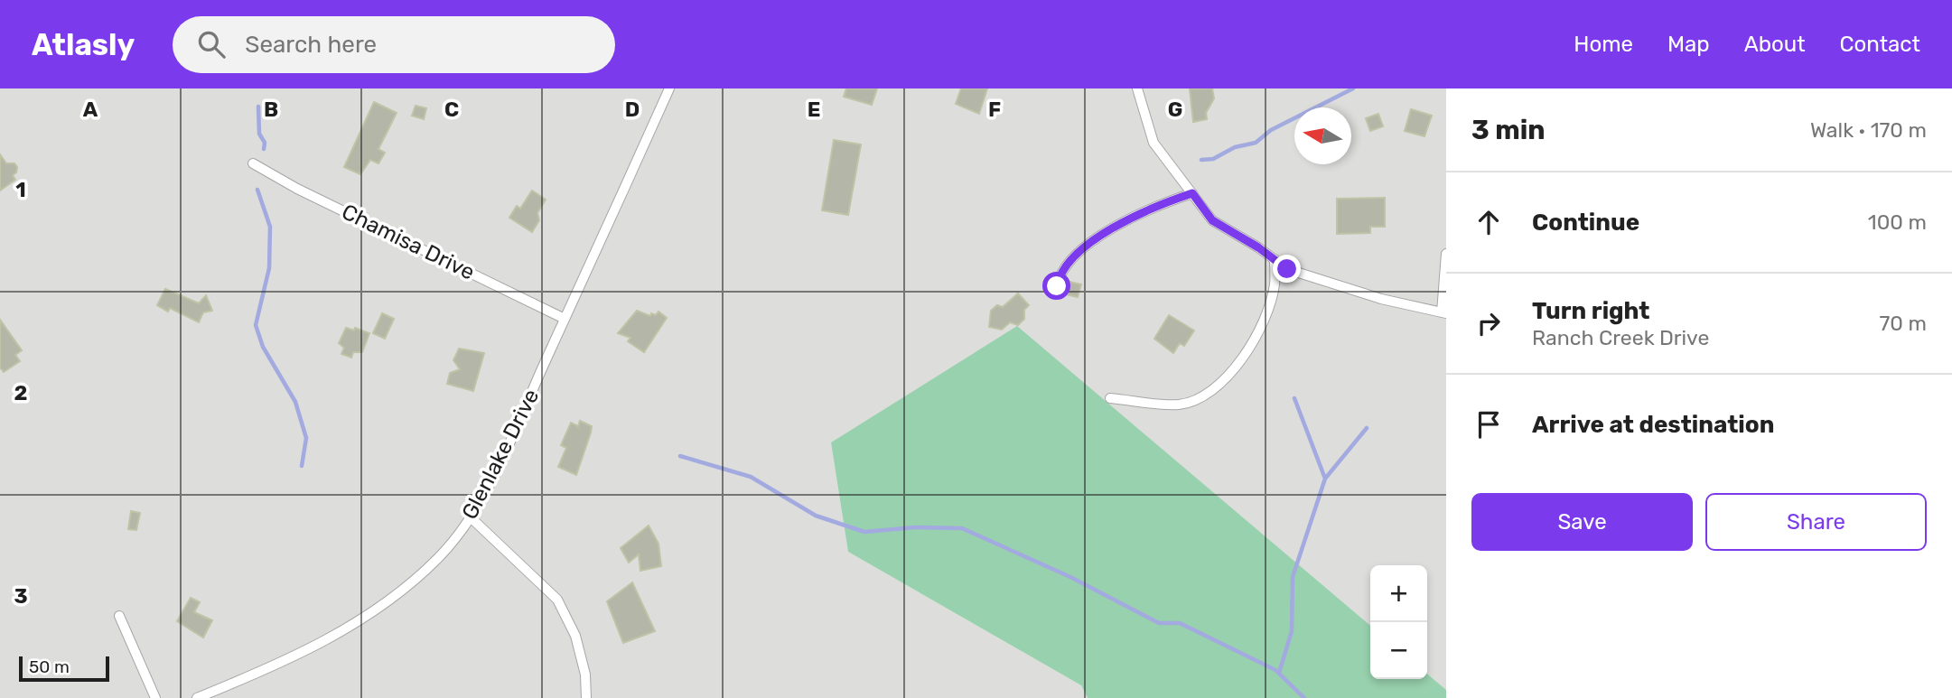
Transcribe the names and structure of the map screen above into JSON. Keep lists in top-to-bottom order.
{
  "streets": {
    "street": ["Chamisa Drive", "Glenlake Drive"]
  },
  "crossings": [
    ["Chamisa Drive", "Glenlake Drive"]
  ],
  "scale_bar": "50 m",
  "north": "left",
  "page": {
    "header": "Atlasly",
    "search": "Search here",
    "nav": [
      "Home",
      "Map",
      "About",
      "Contact"
    ],
    "heading": ["3 min", "Walk · 170 m"],
    "list": [
      ["Continue", "100 m"],
      ["Turn right", "Ranch Creek Drive", "70 m"],
      "Arrive at destination"
    ],
    "buttons": ["Save", "Share"],
    "map_buttons": ["+", "−"],
    "scale": "50 m"
  },
  "grid": {
    "columns": [
      "A",
      "B",
      "C",
      "D",
      "E",
      "F",
      "G"
    ],
    "rows": ["1", "2", "3"]
  }
}
